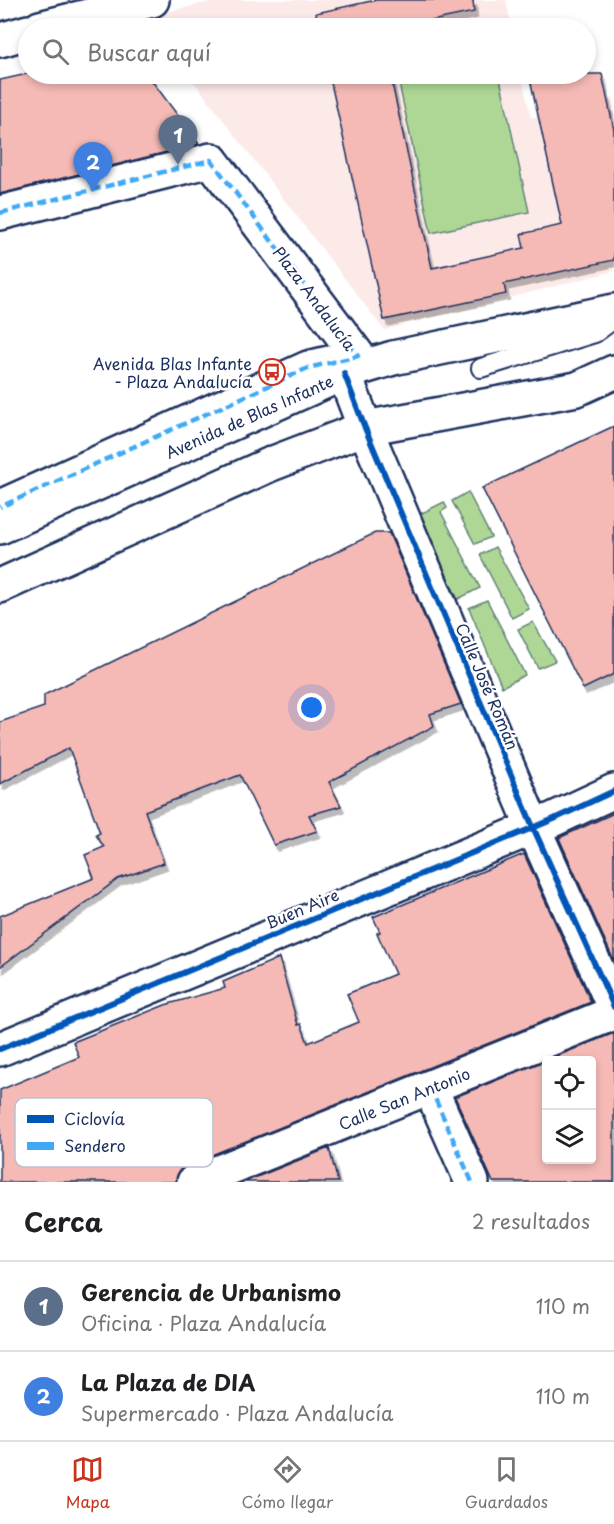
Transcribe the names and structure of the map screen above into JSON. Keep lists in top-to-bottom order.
{
  "streets": {
    "street": [
      "Plaza Andalucía",
      "Avenida de Blas Infante",
      "Calle José Román",
      "Buen Aire",
      "Calle San Antonio"
    ]
  },
  "crossings": [
    ["Avenida de Blas Infante", "Calle José Román"],
    ["Calle José Román", "Buen Aire"]
  ],
  "places": {
    "bus stop": ["Avenida Blas Infante - Plaza Andalucía"]
  },
  "legend": ["Ciclovía", "Sendero"],
  "page": {
    "search": "Buscar aquí",
    "pins": ["1", "2"],
    "heading": ["Cerca", "2 resultados"],
    "list": [
      {
        "mark": "1",
        "name": "Gerencia de Urbanismo",
        "note": "Oficina · Plaza Andalucía",
        "value": "110 m"
      },
      {
        "mark": "2",
        "name": "La Plaza de DIA",
        "note": "Supermercado · Plaza Andalucía",
        "value": "110 m"
      }
    ],
    "nav": ["Mapa", "Cómo llegar", "Guardados"]
  }
}
